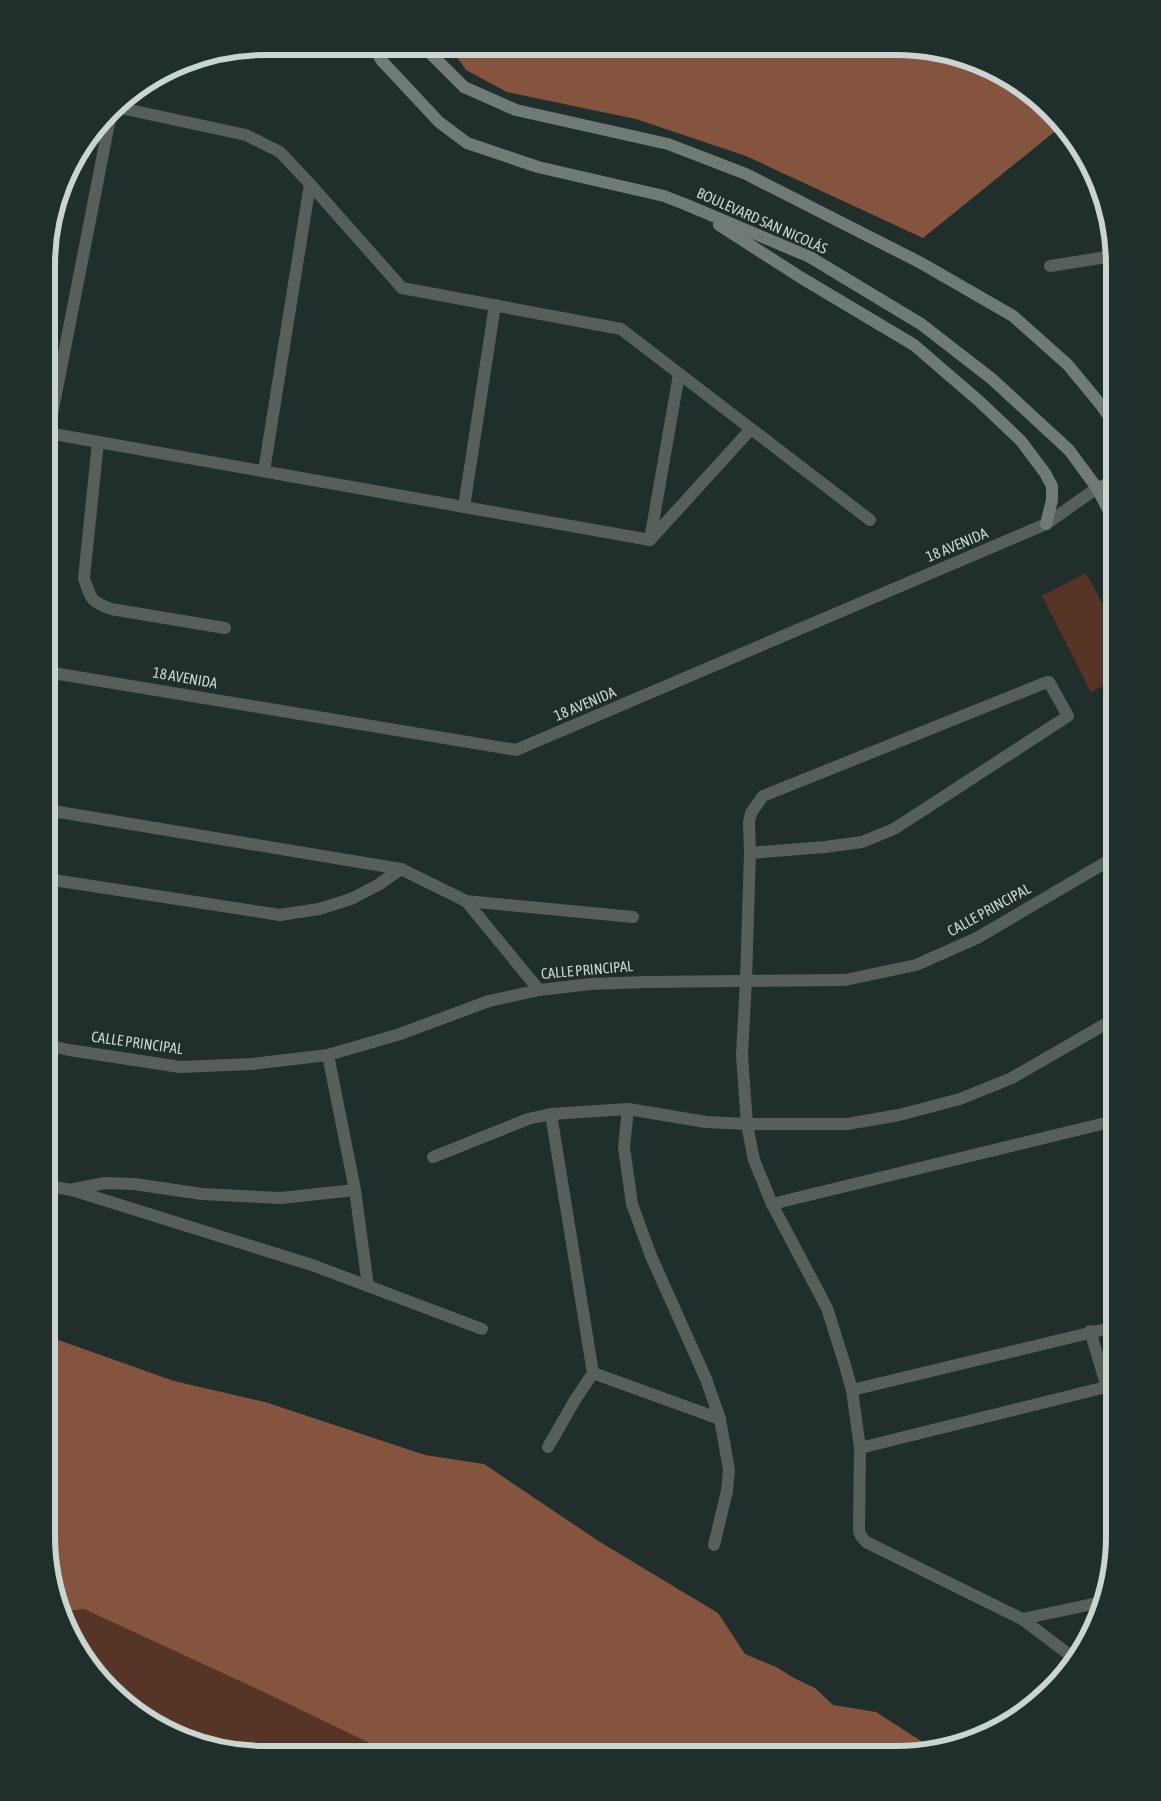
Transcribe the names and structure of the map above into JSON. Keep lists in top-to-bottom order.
{
  "streets": {
    "main road": ["BOULEVARD SAN NICOLÁS"],
    "street": ["18 AVENIDA", "CALLE PRINCIPAL"]
  },
  "crossings": [
    ["BOULEVARD SAN NICOLÁS", "18 AVENIDA"]
  ]
}
